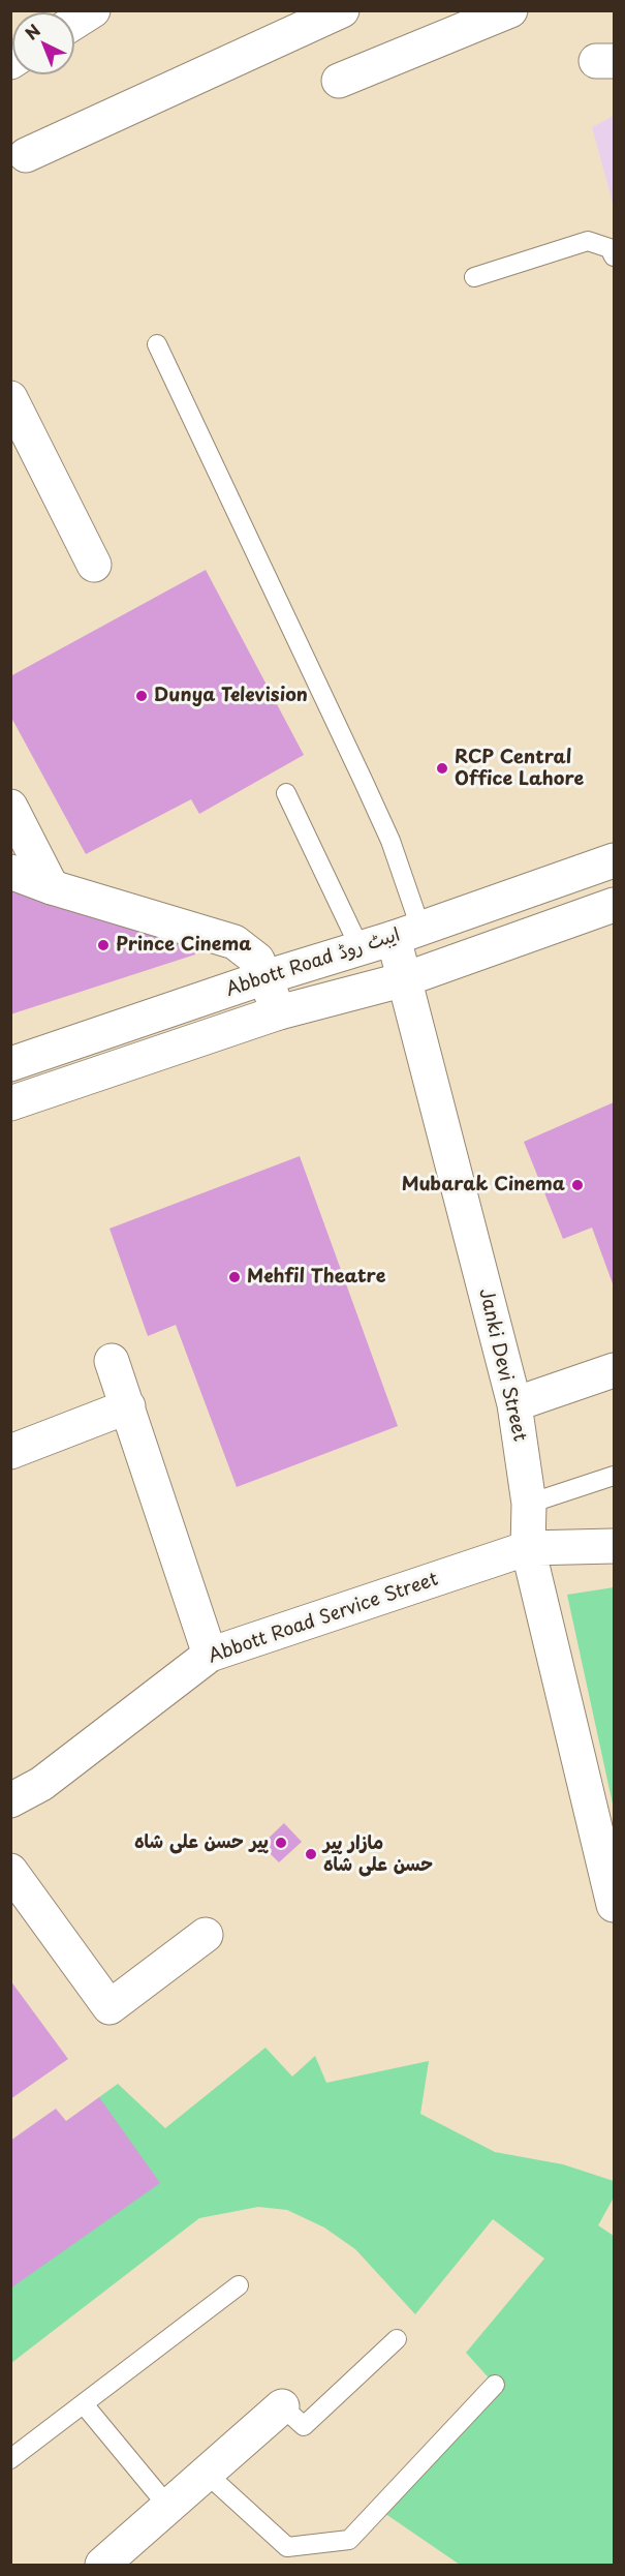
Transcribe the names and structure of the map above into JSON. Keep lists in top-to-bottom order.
{
  "streets": {
    "street": ["Abbott Road ایبٹ روڈ", "Janki Devi Street", "Abbott Road Service Street"]
  },
  "crossings": [
    ["Abbott Road ایبٹ روڈ", "Janki Devi Street"],
    ["Janki Devi Street", "Abbott Road Service Street"]
  ],
  "places": [
    "Dunya Television",
    "RCP Central Office Lahore",
    "Prince Cinema",
    "Mubarak Cinema",
    "Mehfil Theatre",
    "پیر حسن علی شاہ",
    "مازار پیر حسن علی شاہ"
  ],
  "north": "top left"
}
